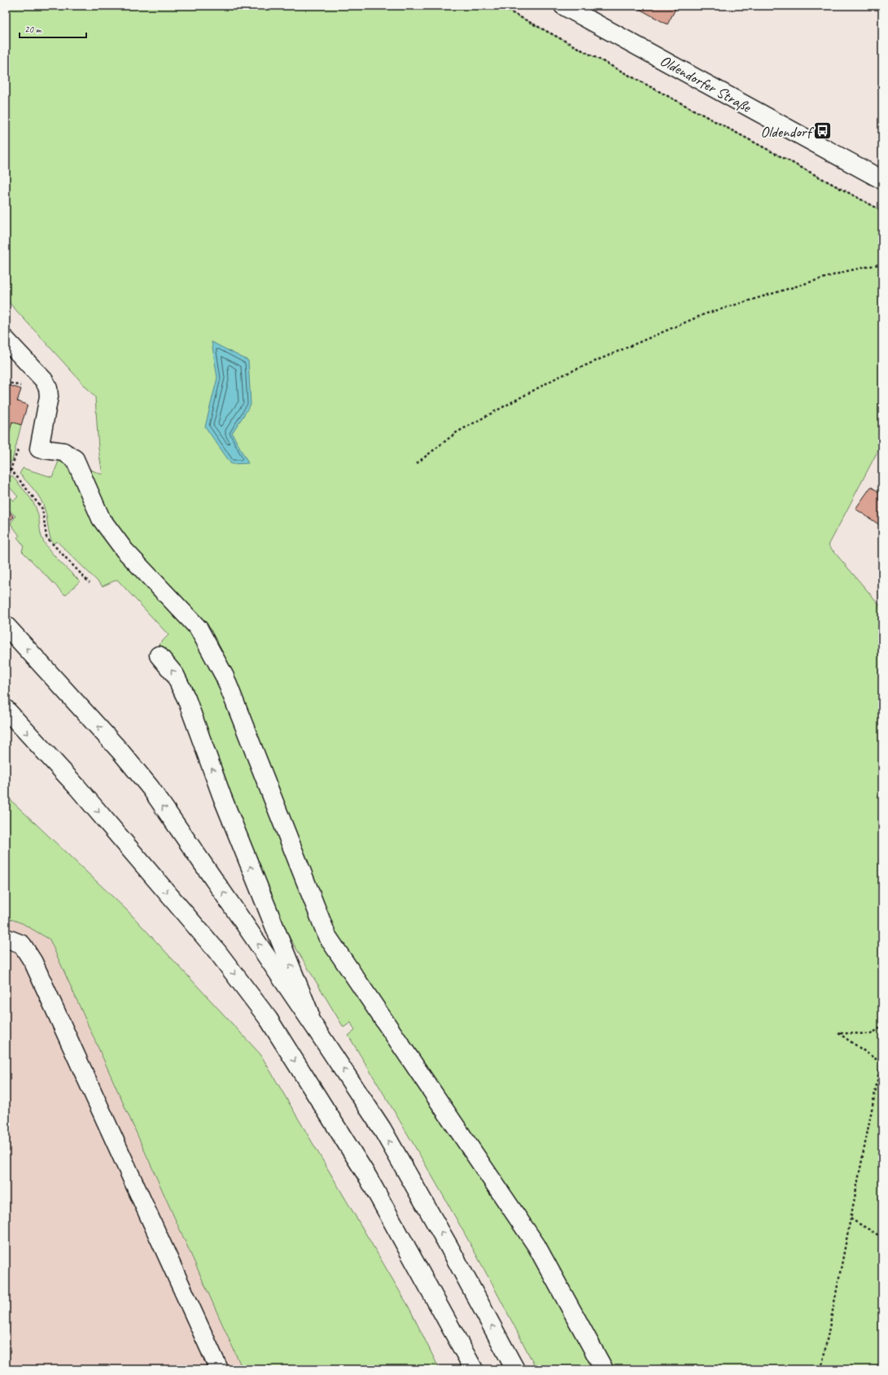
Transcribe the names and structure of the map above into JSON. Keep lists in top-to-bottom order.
{
  "streets": {
    "main road": ["Oldendorfer Straße"]
  },
  "places": {
    "bus stop": ["Oldendorf"]
  },
  "scale_bar": "20 m"
}
